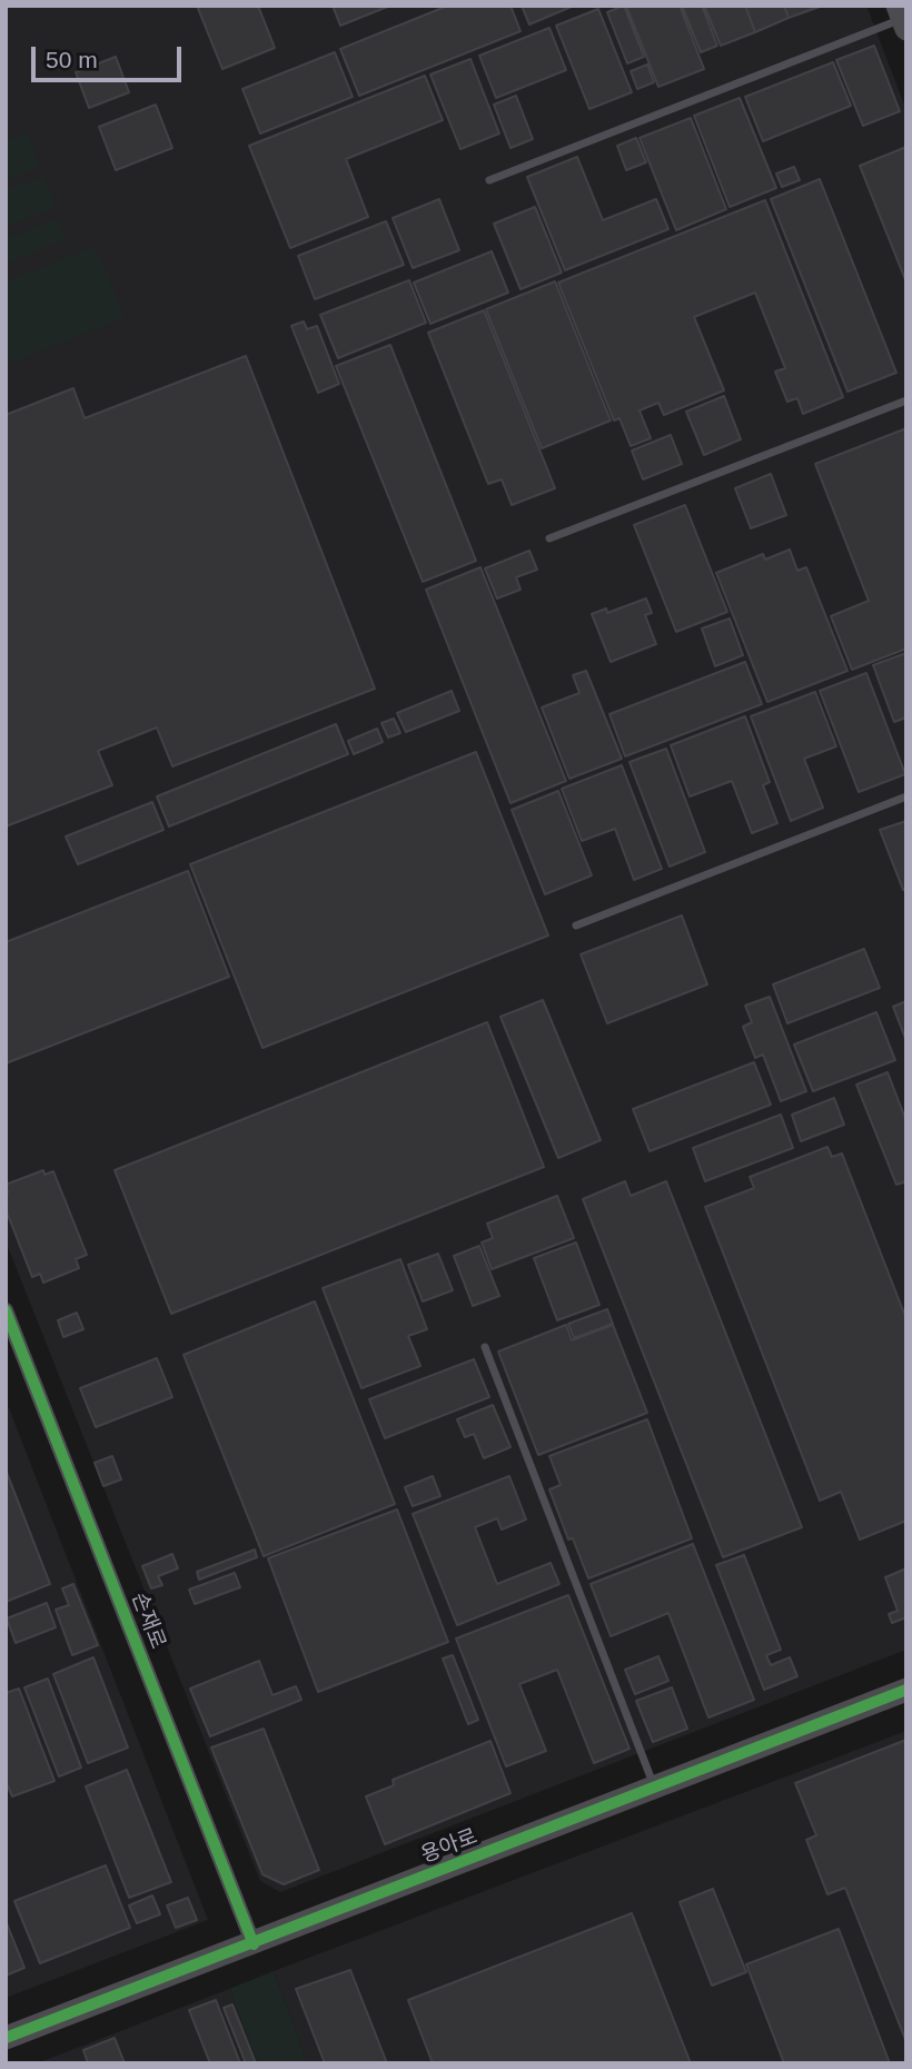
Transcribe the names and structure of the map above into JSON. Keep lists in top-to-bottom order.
{
  "streets": {
    "street": ["손재로", "용아로"]
  },
  "crossings": [
    ["손재로", "용아로"]
  ],
  "scale_bar": "50 m"
}
